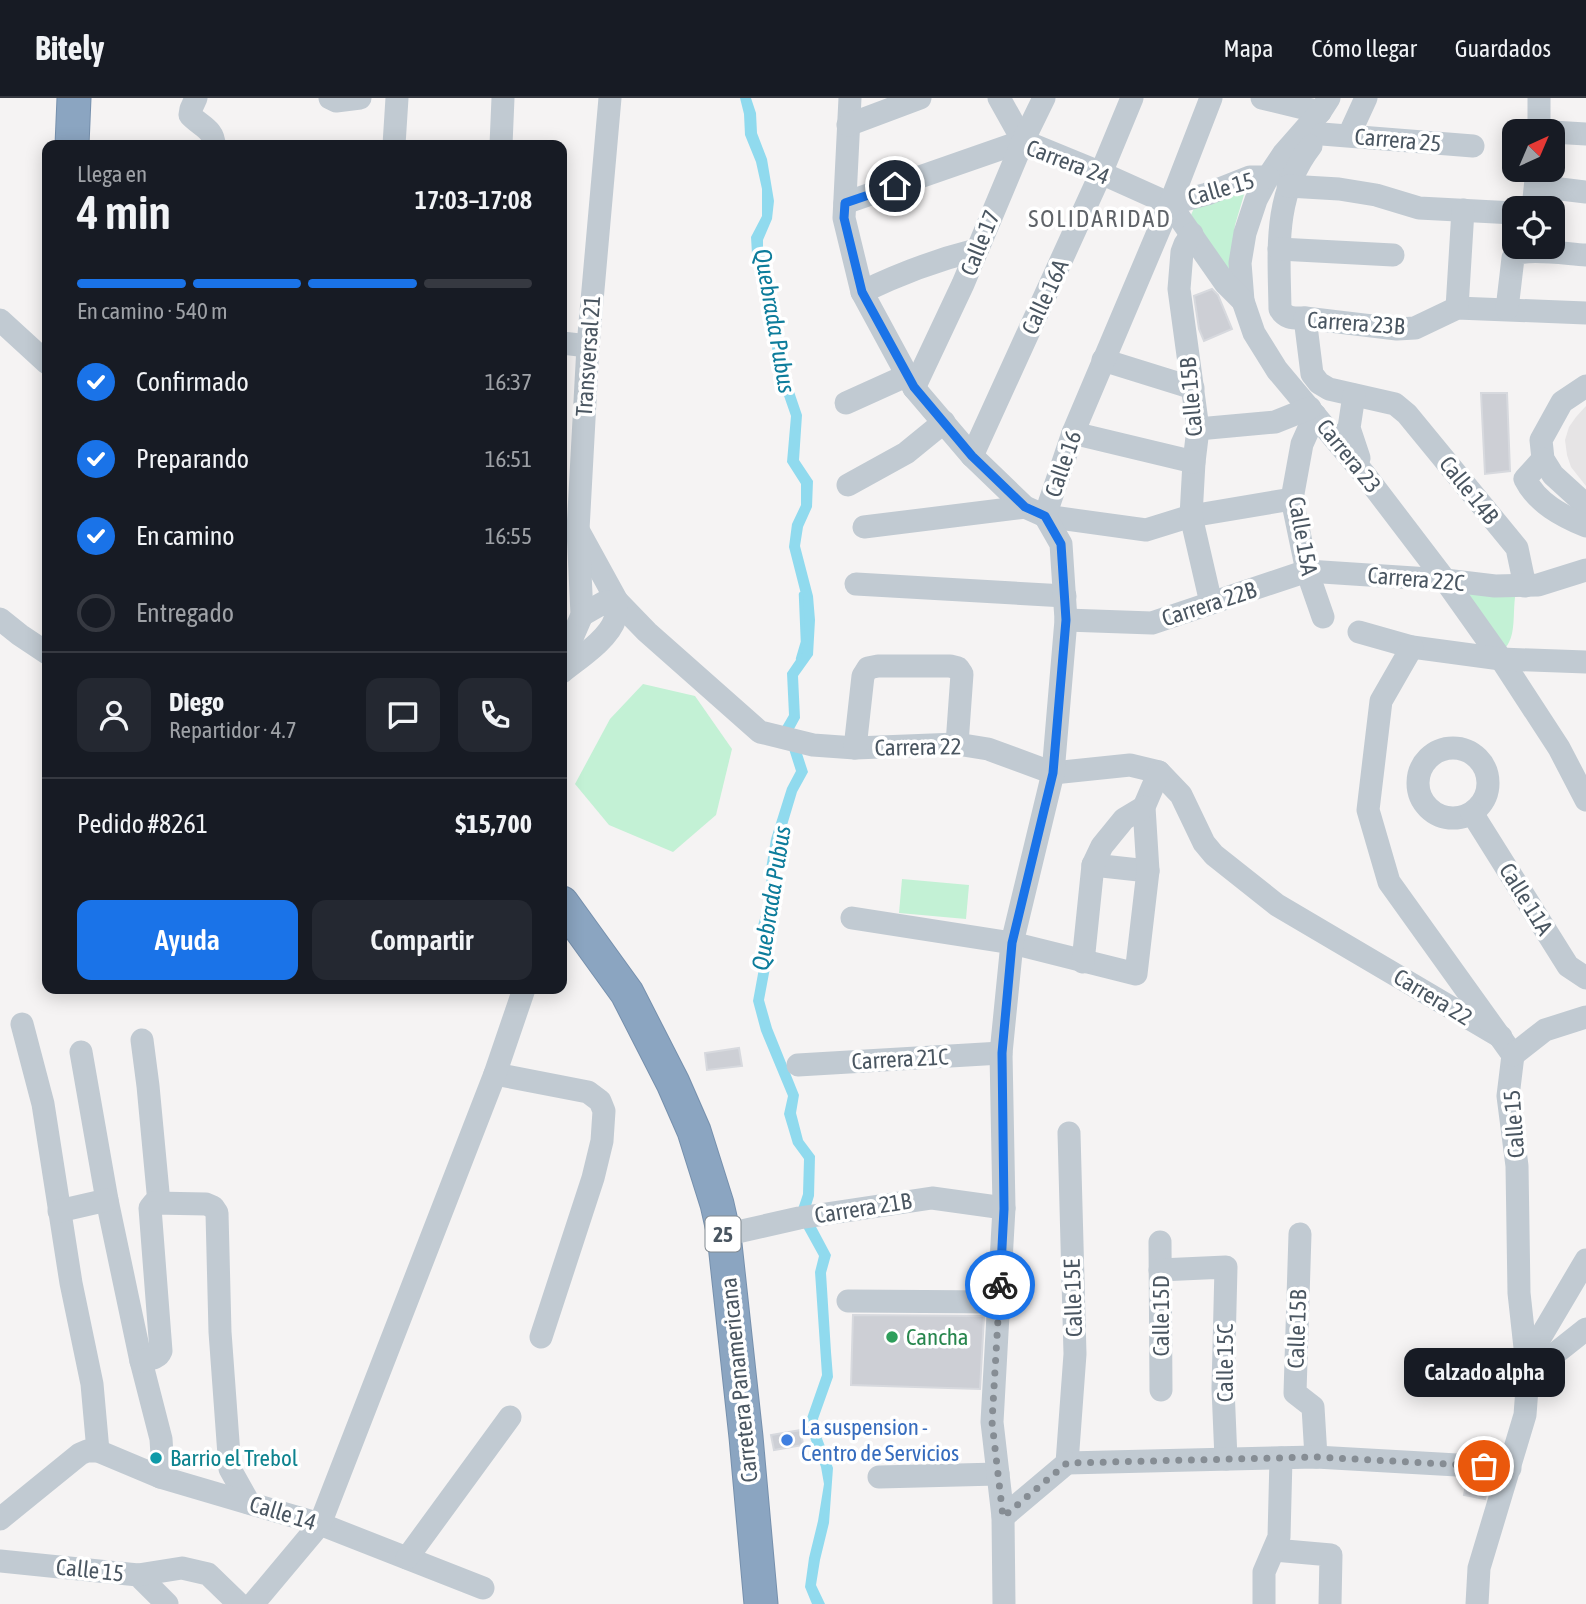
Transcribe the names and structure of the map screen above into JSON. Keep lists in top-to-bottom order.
{
  "streets": {
    "highway": ["25", "Carretera Panamericana"],
    "street": [
      "Carrera 25",
      "Carrera 24",
      "Calle 15",
      "Calle 17",
      "Calle 16A",
      "Carrera 23B",
      "Transversal 21",
      "Calle 15B",
      "Carrera 23",
      "Calle 16",
      "Calle 14B",
      "Calle 15A",
      "Carrera 22C",
      "Carrera 22B",
      "Carrera 22",
      "Calle 11A",
      "Carrera 21C",
      "Carrera 21B",
      "Calle 15E",
      "Calle 15D",
      "Calle 15C",
      "Calle 14"
    ]
  },
  "crossings": [
    ["Carrera 25", "Carrera 23"],
    ["Carrera 24", "Calle 15"],
    ["Carrera 24", "Calle 17"],
    ["Carrera 24", "Calle 16A"],
    ["Carrera 24", "Calle 16"],
    ["Calle 15", "Calle 15B"],
    ["Calle 15", "Carrera 23"],
    ["Calle 15", "Calle 16"],
    ["Calle 15", "Carrera 22"],
    ["Transversal 21", "Carrera 22"],
    ["Calle 15B", "Carrera 22B"],
    ["Carrera 23", "Calle 15A"],
    ["Carrera 23", "Carrera 22C"],
    ["Calle 16", "Carrera 22B"],
    ["Calle 16", "Carrera 22"],
    ["Calle 16", "Carrera 21C"],
    ["Calle 16", "Carrera 21B"],
    ["Calle 14B", "Carrera 22C"],
    ["Calle 15A", "Carrera 22C"],
    ["Calle 15A", "Carrera 22B"],
    ["Carrera 22C", "Carrera 22B"],
    ["Carrera 21B", "Carretera Panamericana"],
    ["Calle 15D", "Calle 15C"]
  ],
  "districts": ["SOLIDARIDAD"],
  "water": ["Quebrada Pubus"],
  "places": [
    "Cancha",
    "La suspension - Centro de Servicios",
    "Barrio el Trebol",
    "Calzado alpha"
  ],
  "north": "top right",
  "page": {
    "header": "Bitely",
    "nav": ["Mapa", "Cómo llegar", "Guardados"],
    "heading": ["4 min", "Llega en", "17:03–17:08"],
    "panel": [
      "Diego",
      "Repartidor · 4.7",
      "Pedido #8261",
      "$15,700"
    ],
    "bar": "En camino · 540 m",
    "list": [
      ["Confirmado", "16:37"],
      ["Preparando", "16:51"],
      ["En camino", "16:55"],
      "Entregado"
    ],
    "buttons": ["Ayuda", "Compartir"],
    "bubble": "Calzado alpha"
  }
}
